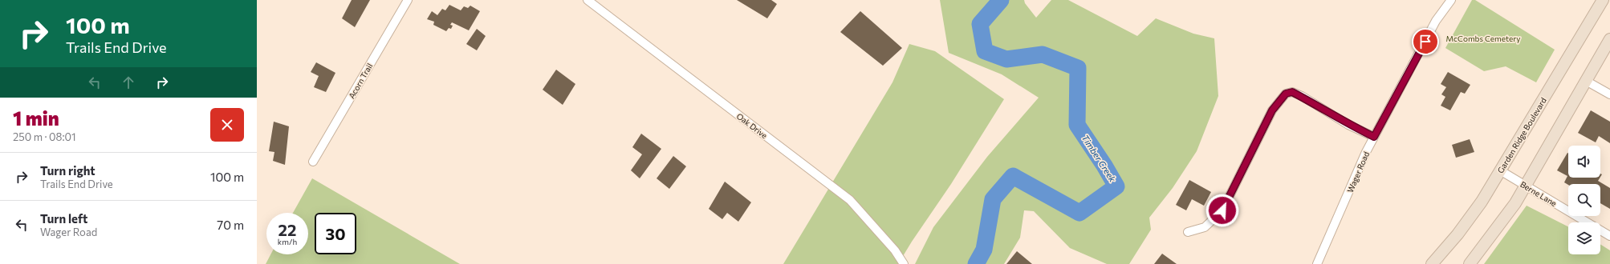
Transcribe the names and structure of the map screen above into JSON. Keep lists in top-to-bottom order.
{
  "streets": {
    "main road": ["Garden Ridge Boulevard"],
    "street": [
      "Acorn Trail",
      "Oak Drive",
      "Wager Road",
      "Berne Lane"
    ]
  },
  "crossings": [
    ["Garden Ridge Boulevard", "Berne Lane"]
  ],
  "water": ["Timber Creek"],
  "parks": ["McCombs Cemetery"],
  "page": {
    "turn": ["100 m", "Trails End Drive"],
    "heading": ["1 min", "250 m · 08:01"],
    "list": [
      {
        "name": "Turn right",
        "note": "Trails End Drive",
        "value": "100 m"
      },
      {
        "name": "Turn left",
        "note": "Wager Road",
        "value": "70 m"
      }
    ],
    "speed": "22 km/h",
    "limit": "30"
  }
}
